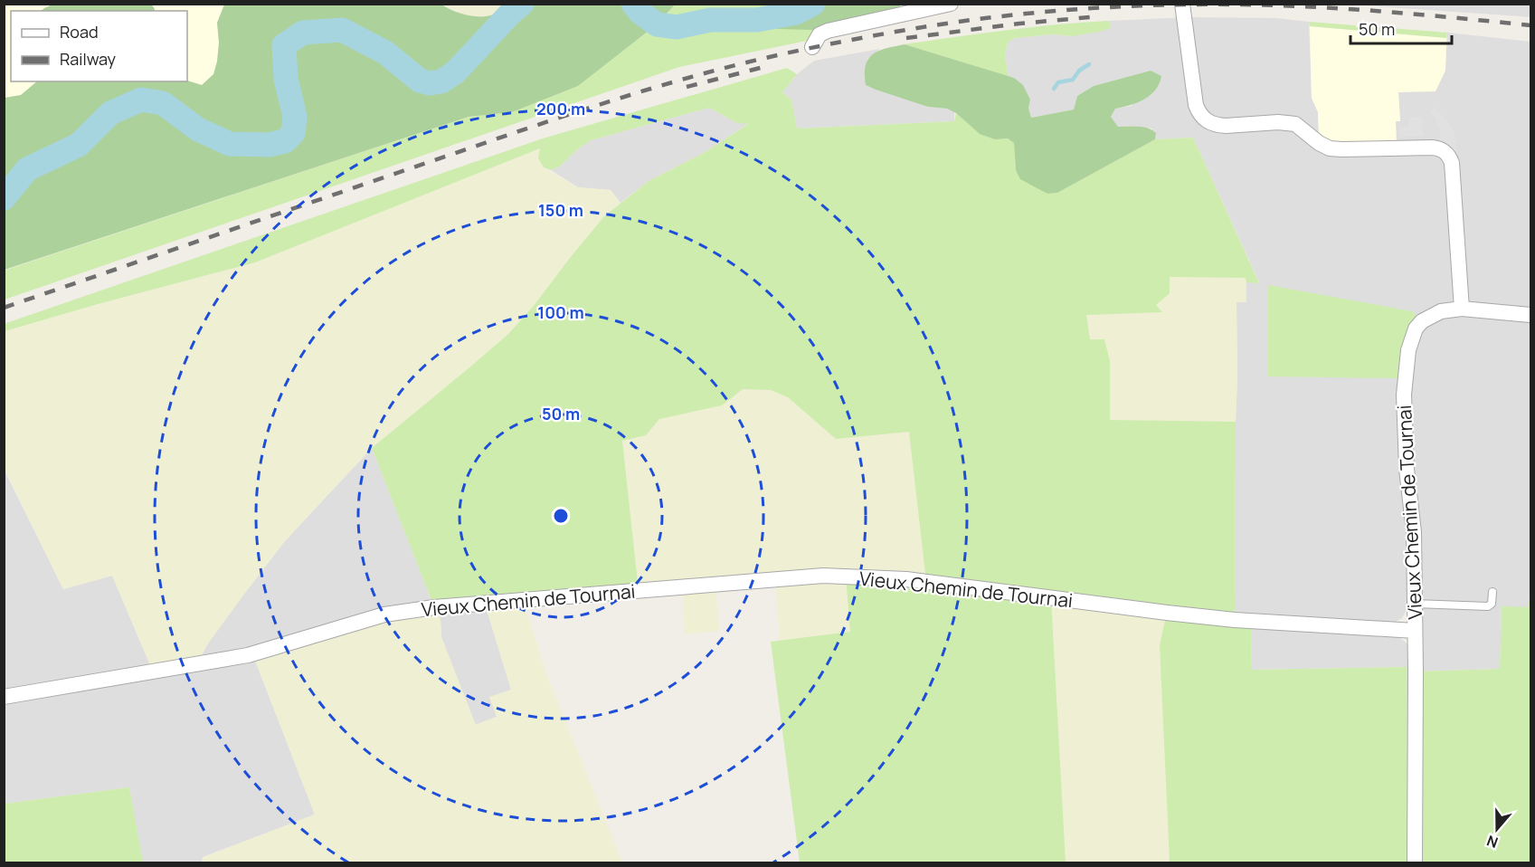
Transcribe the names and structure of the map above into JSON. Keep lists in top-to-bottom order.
{
  "streets": {
    "street": ["Vieux Chemin de Tournai"]
  },
  "legend": ["Road", "Railway"],
  "scale_bar": "50 m",
  "north": "bottom",
  "rings": [
    "200 m",
    "150 m",
    "100 m",
    "50 m"
  ]
}
